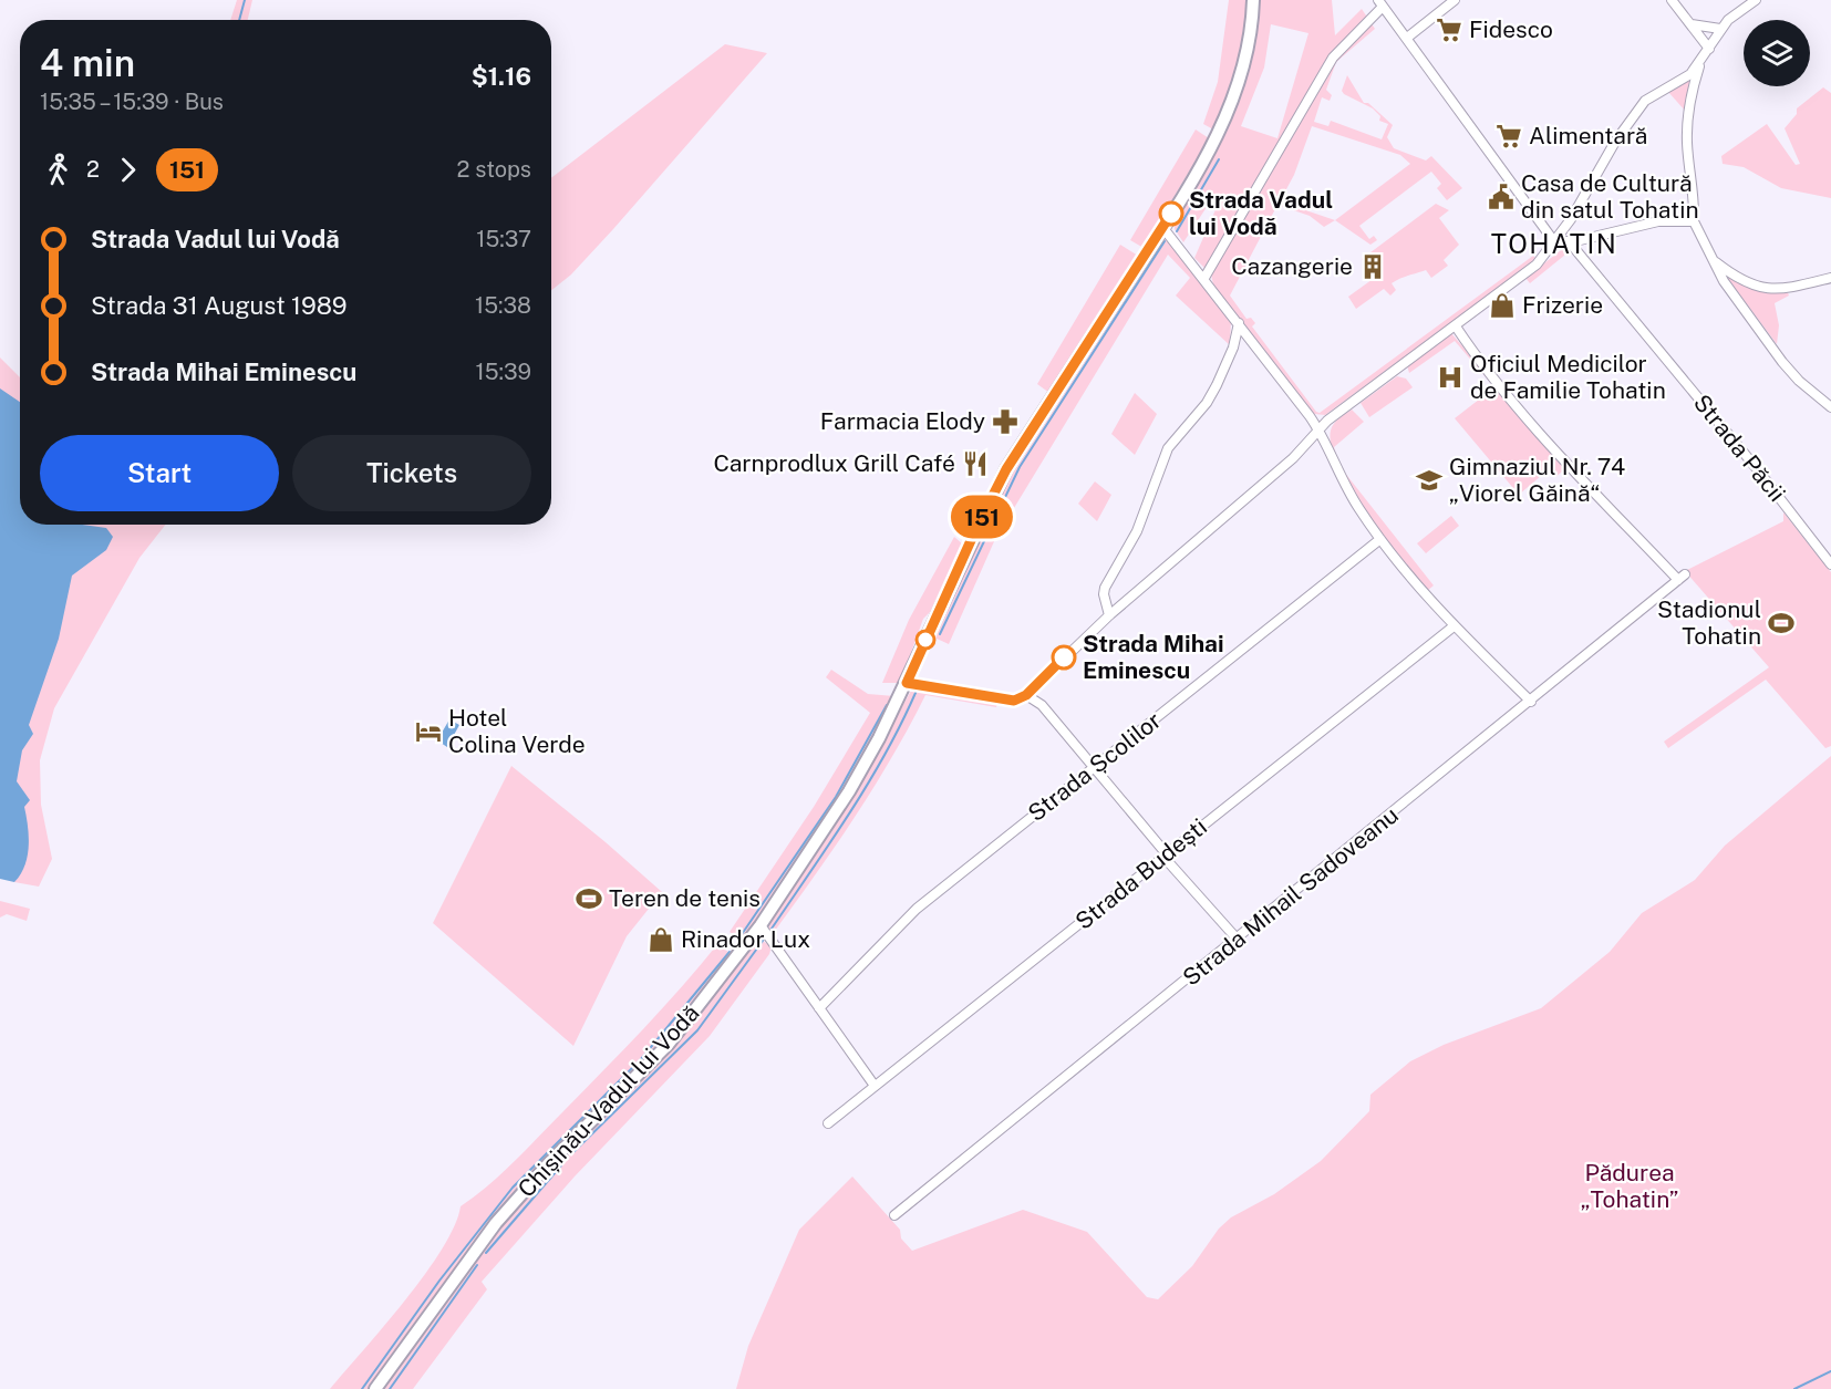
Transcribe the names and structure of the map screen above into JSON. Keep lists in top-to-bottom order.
{
  "streets": {
    "main road": ["Chișinău-Vadul lui Vodă"],
    "street": [
      "Strada Păcii",
      "Strada Școlilor",
      "Strada Budești",
      "Strada Mihail Sadoveanu"
    ]
  },
  "districts": ["TOHATIN"],
  "parks": ["Pădurea „Tohatin”"],
  "places": {
    "supermarket": ["Fidesco", "Alimentară"],
    "public building": ["Casa de Cultură din satul Tohatin"],
    "other": ["Strada Vadul lui Vodă", "Strada Mihai Eminescu"],
    "building": ["Cazangerie"],
    "shop": ["Frizerie", "Rinador Lux"],
    "hospital": ["Oficiul Medicilor de Familie Tohatin"],
    "pharmacy": ["Farmacia Elody"],
    "restaurant": ["Carnprodlux Grill Café"],
    "school or university": ["Gimnaziul Nr. 74 „Viorel Găină“"],
    "sports": ["Stadionul Tohatin", "Teren de tenis"],
    "hotel": ["Hotel Colina Verde"]
  },
  "lines": ["bus line 151"],
  "page": {
    "on_map": "151",
    "heading": ["4 min", "15:35 – 15:39 · Bus", "$1.16"],
    "legs": ["2", "151", "2 stops"],
    "list": [
      {
        "name": "Strada Vadul lui Vodă",
        "value": "15:37"
      },
      {
        "name": "Strada 31 August 1989",
        "value": "15:38"
      },
      {
        "name": "Strada Mihai Eminescu",
        "value": "15:39"
      }
    ],
    "buttons": ["Start", "Tickets"]
  }
}
